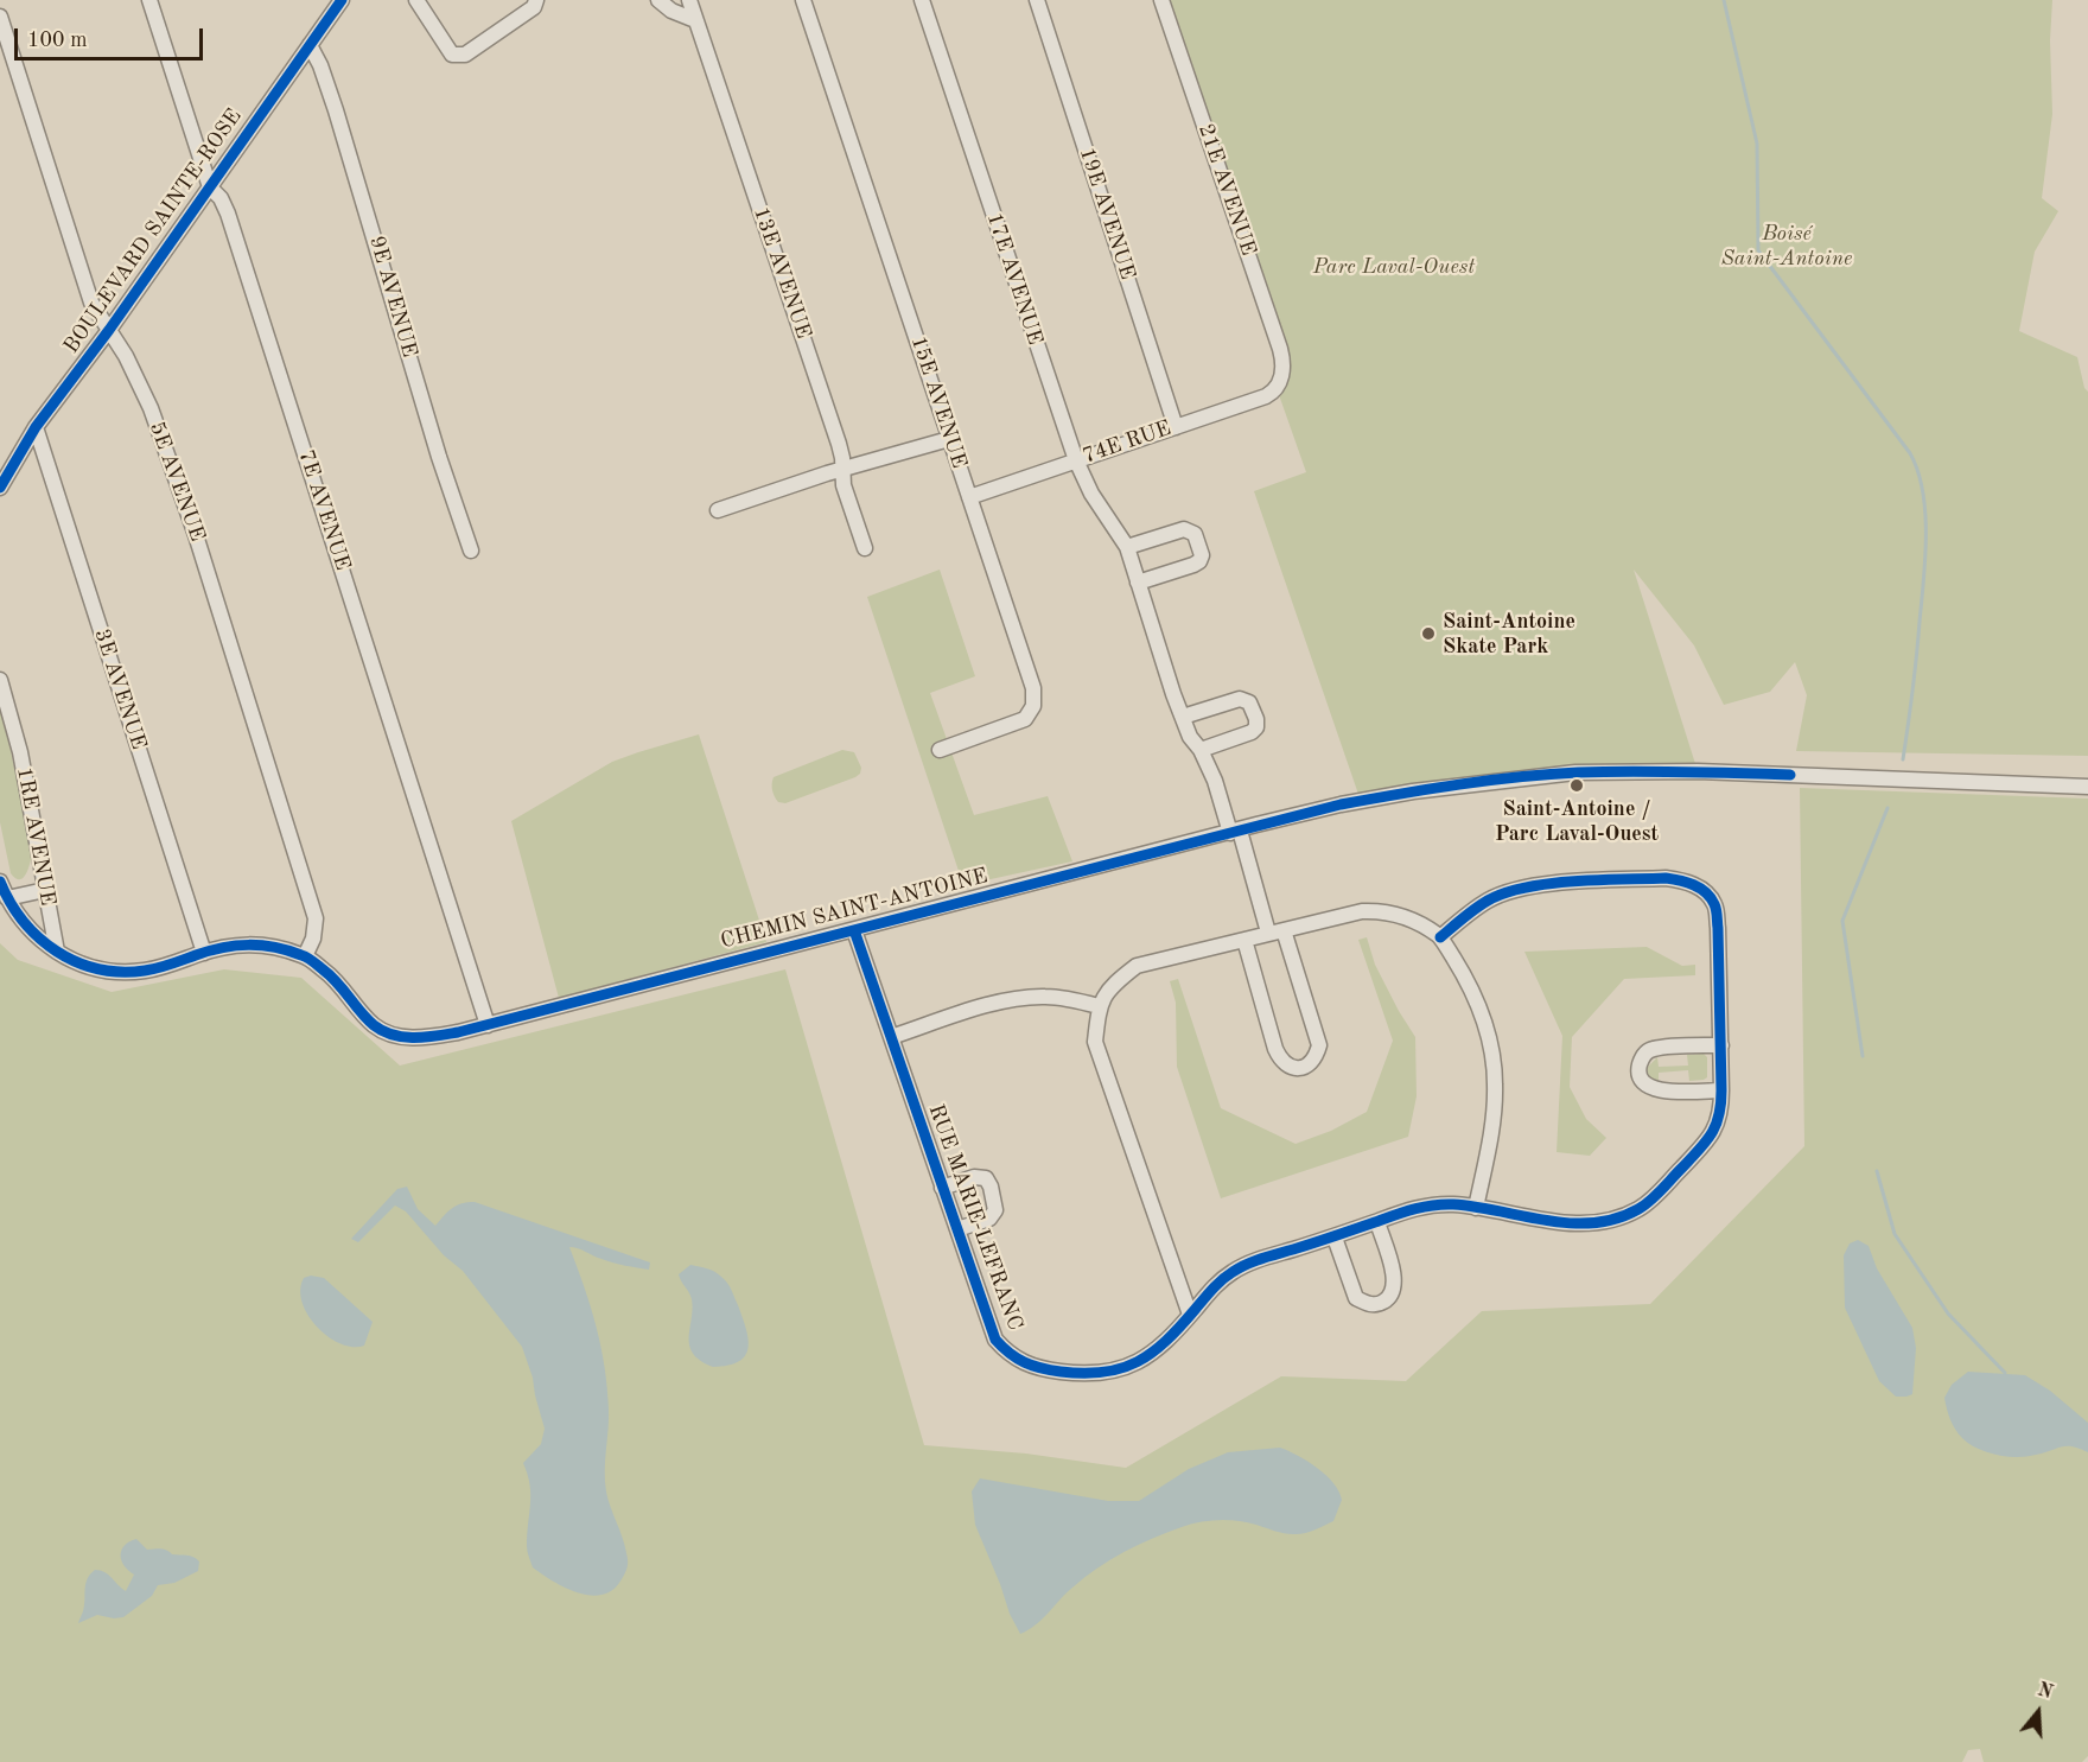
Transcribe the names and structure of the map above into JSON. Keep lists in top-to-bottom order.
{
  "streets": {
    "street": [
      "21E AVENUE",
      "19E AVENUE",
      "BOULEVARD SAINTE-ROSE",
      "13E AVENUE",
      "17E AVENUE",
      "9E AVENUE",
      "15E AVENUE",
      "74E RUE",
      "5E AVENUE",
      "7E AVENUE",
      "3E AVENUE",
      "1RE AVENUE",
      "CHEMIN SAINT-ANTOINE",
      "RUE MARIE-LEFRANC"
    ]
  },
  "crossings": [
    ["21E AVENUE", "74E RUE"],
    ["19E AVENUE", "74E RUE"],
    ["BOULEVARD SAINTE-ROSE", "9E AVENUE"],
    ["BOULEVARD SAINTE-ROSE", "5E AVENUE"],
    ["BOULEVARD SAINTE-ROSE", "7E AVENUE"],
    ["BOULEVARD SAINTE-ROSE", "3E AVENUE"],
    ["17E AVENUE", "74E RUE"],
    ["17E AVENUE", "CHEMIN SAINT-ANTOINE"],
    ["15E AVENUE", "74E RUE"],
    ["5E AVENUE", "CHEMIN SAINT-ANTOINE"],
    ["7E AVENUE", "CHEMIN SAINT-ANTOINE"],
    ["3E AVENUE", "CHEMIN SAINT-ANTOINE"],
    ["1RE AVENUE", "CHEMIN SAINT-ANTOINE"],
    ["CHEMIN SAINT-ANTOINE", "RUE MARIE-LEFRANC"]
  ],
  "parks": ["Boisé Saint-Antoine", "Parc Laval-Ouest"],
  "places": ["Saint-Antoine Skate Park", "Saint-Antoine / Parc Laval-Ouest"],
  "scale_bar": "100 m",
  "north": "top"
}
